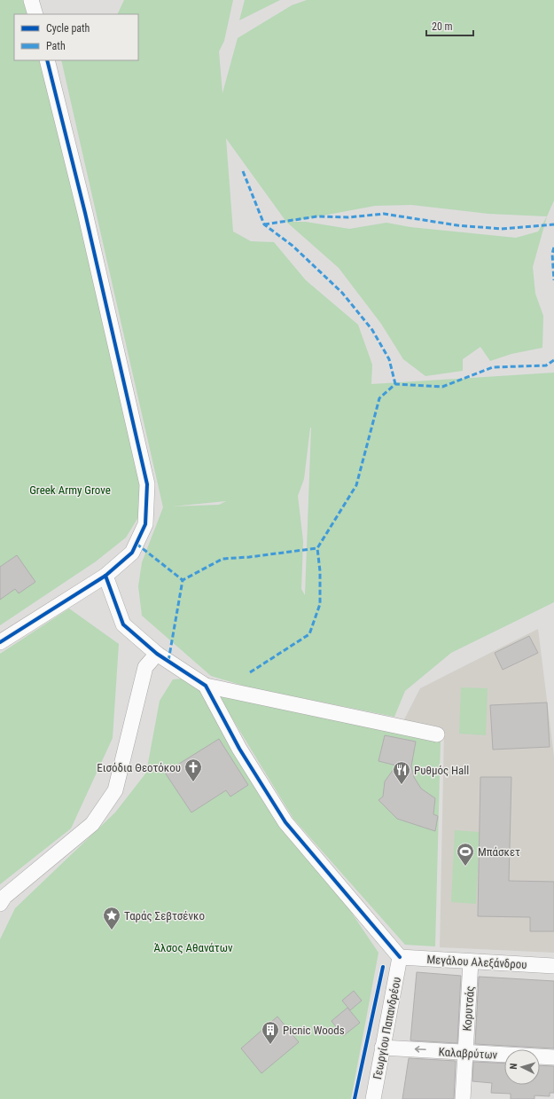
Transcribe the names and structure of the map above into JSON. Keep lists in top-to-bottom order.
{
  "streets": {
    "street": [
      "Μεγάλου Αλεξάνδρου",
      "Κορυτσάς",
      "Γεωργίου Παπανδρέου",
      "Καλαβρύτων"
    ]
  },
  "crossings": [
    ["Μεγάλου Αλεξάνδρου", "Κορυτσάς"],
    ["Μεγάλου Αλεξάνδρου", "Γεωργίου Παπανδρέου"],
    ["Κορυτσάς", "Καλαβρύτων"],
    ["Γεωργίου Παπανδρέου", "Καλαβρύτων"]
  ],
  "one_way": ["Καλαβρύτων"],
  "parks": ["Greek Army Grove", "Άλσος Αθανάτων"],
  "places": {
    "church": ["Εισόδια Θεοτόκου"],
    "restaurant": ["Ρυθμός Hall"],
    "sports": ["Μπάσκετ"],
    "place": ["Ταράς Σεβτσένκο"],
    "building": ["Picnic Woods"]
  },
  "legend": ["Cycle path", "Path"],
  "scale_bar": "20 m",
  "north": "left"
}
